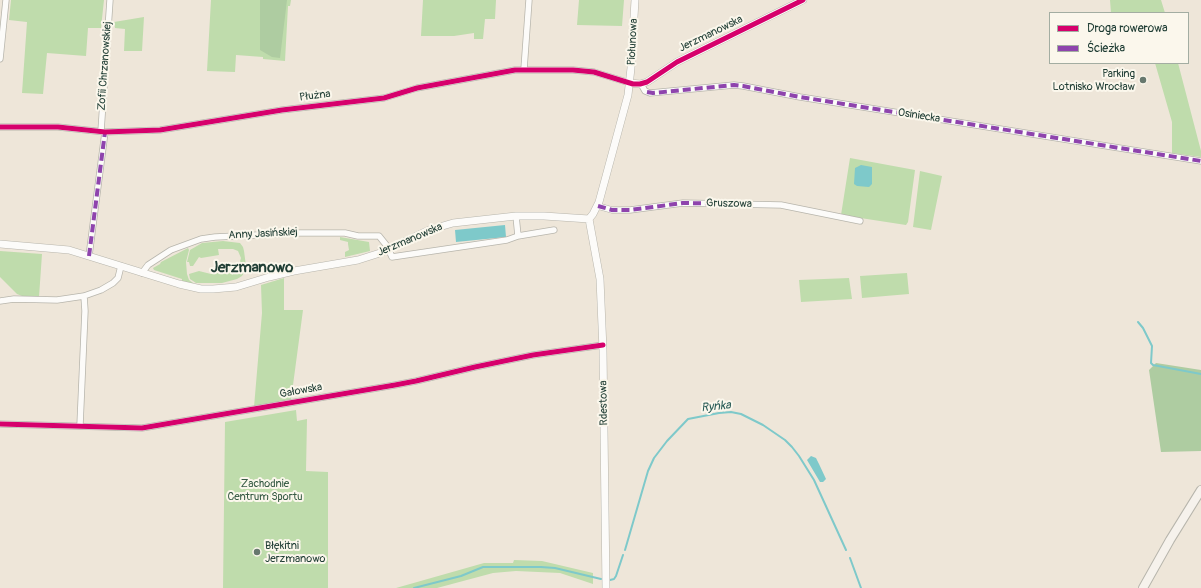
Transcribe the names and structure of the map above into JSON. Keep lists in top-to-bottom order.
{
  "streets": {
    "street": [
      "Jerzmanowska",
      "Piołunowa",
      "Zofii Chrzanowskiej",
      "Płużna",
      "Osiniecka",
      "Gruszowa",
      "Anny Jasińskiej",
      "Gałowska",
      "Rdestowa"
    ]
  },
  "crossings": [
    ["Jerzmanowska", "Zofii Chrzanowskiej"],
    ["Jerzmanowska", "Osiniecka"],
    ["Jerzmanowska", "Anny Jasińskiej"],
    ["Jerzmanowska", "Rdestowa"],
    ["Piołunowa", "Płużna"],
    ["Zofii Chrzanowskiej", "Płużna"],
    ["Gałowska", "Rdestowa"]
  ],
  "districts": ["Jerzmanowo"],
  "water": ["Ryńka"],
  "parks": ["Zachodnie Centrum Sportu"],
  "places": ["Parking Lotnisko Wrocław", "Błękitni Jerzmanowo"],
  "legend": ["Droga rowerowa", "Ścieżka"]
}
